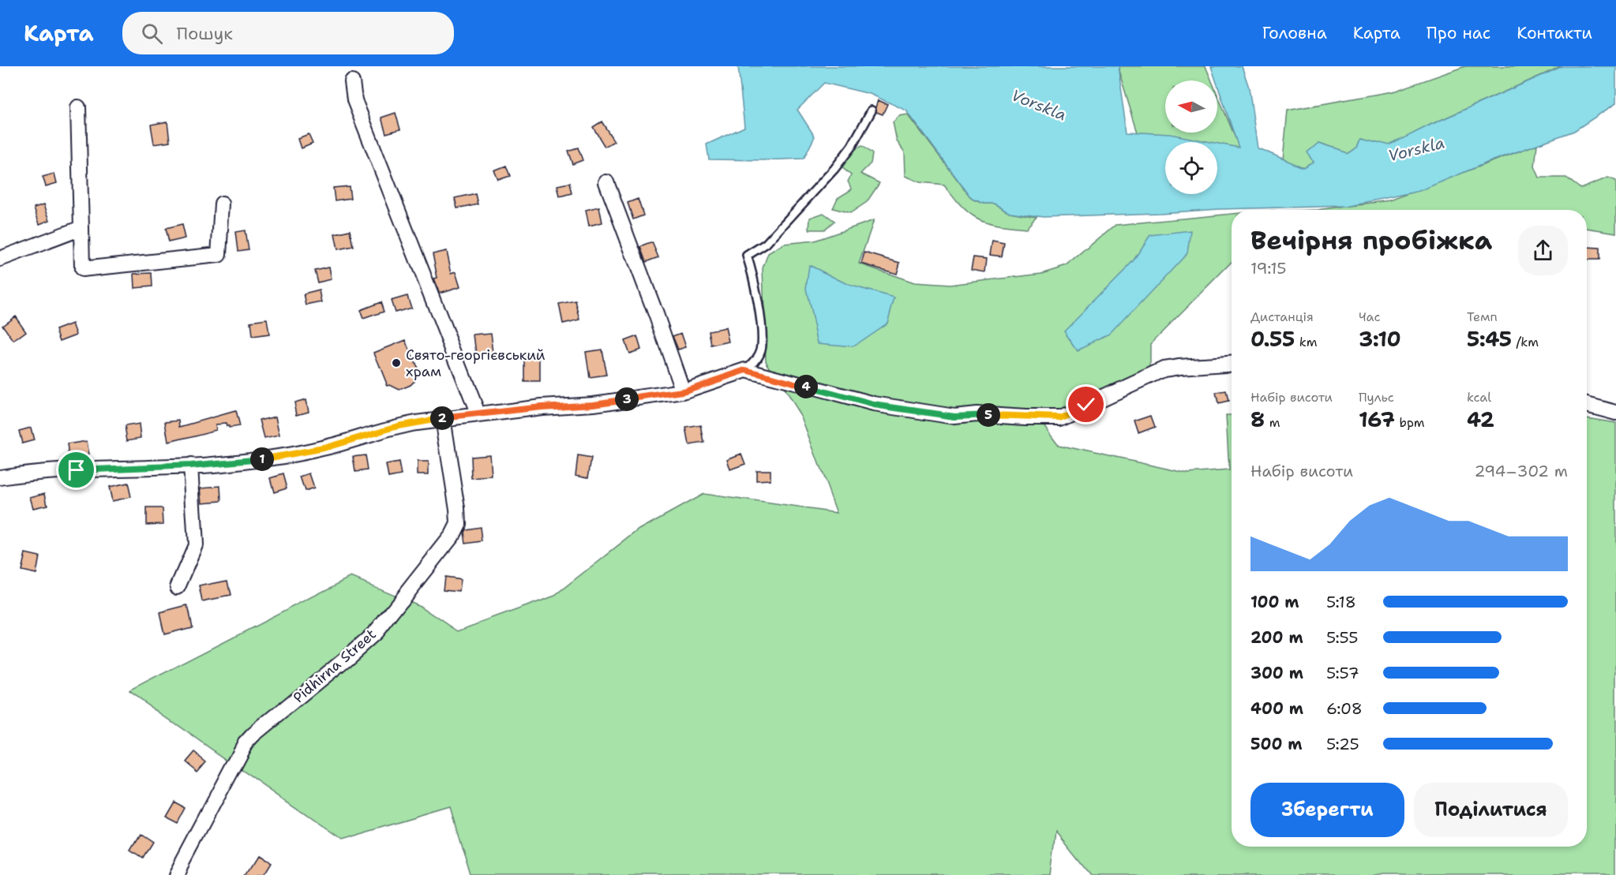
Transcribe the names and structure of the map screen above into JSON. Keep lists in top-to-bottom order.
{
  "streets": {
    "street": ["Pidhirna Street"]
  },
  "water": ["Vorskla"],
  "places": ["Свято-георгієвський храм"],
  "north": "left",
  "page": {
    "header": "Карта",
    "search": "Пошук",
    "nav": [
      "Головна",
      "Карта",
      "Про нас",
      "Контакти"
    ],
    "heading": ["Вечірня пробіжка", "19:15"],
    "stats": [
      ["Дистанція", "0.55 km"],
      ["Час", "3:10"],
      ["Темп", "5:45 /km"],
      ["Набір висоти", "8 m"],
      ["Пульс", "167 bpm"],
      ["kcal", "42"]
    ],
    "pins": [
      "4",
      "3",
      "5",
      "2",
      "1"
    ],
    "chart": ["Набір висоти", "294–302 m"],
    "list": [
      {
        "name": "100 m",
        "note": "5:18"
      },
      {
        "name": "200 m",
        "note": "5:55"
      },
      {
        "name": "300 m",
        "note": "5:57"
      },
      {
        "name": "400 m",
        "note": "6:08"
      },
      {
        "name": "500 m",
        "note": "5:25"
      }
    ],
    "buttons": ["Зберегти", "Поділитися"]
  }
}
